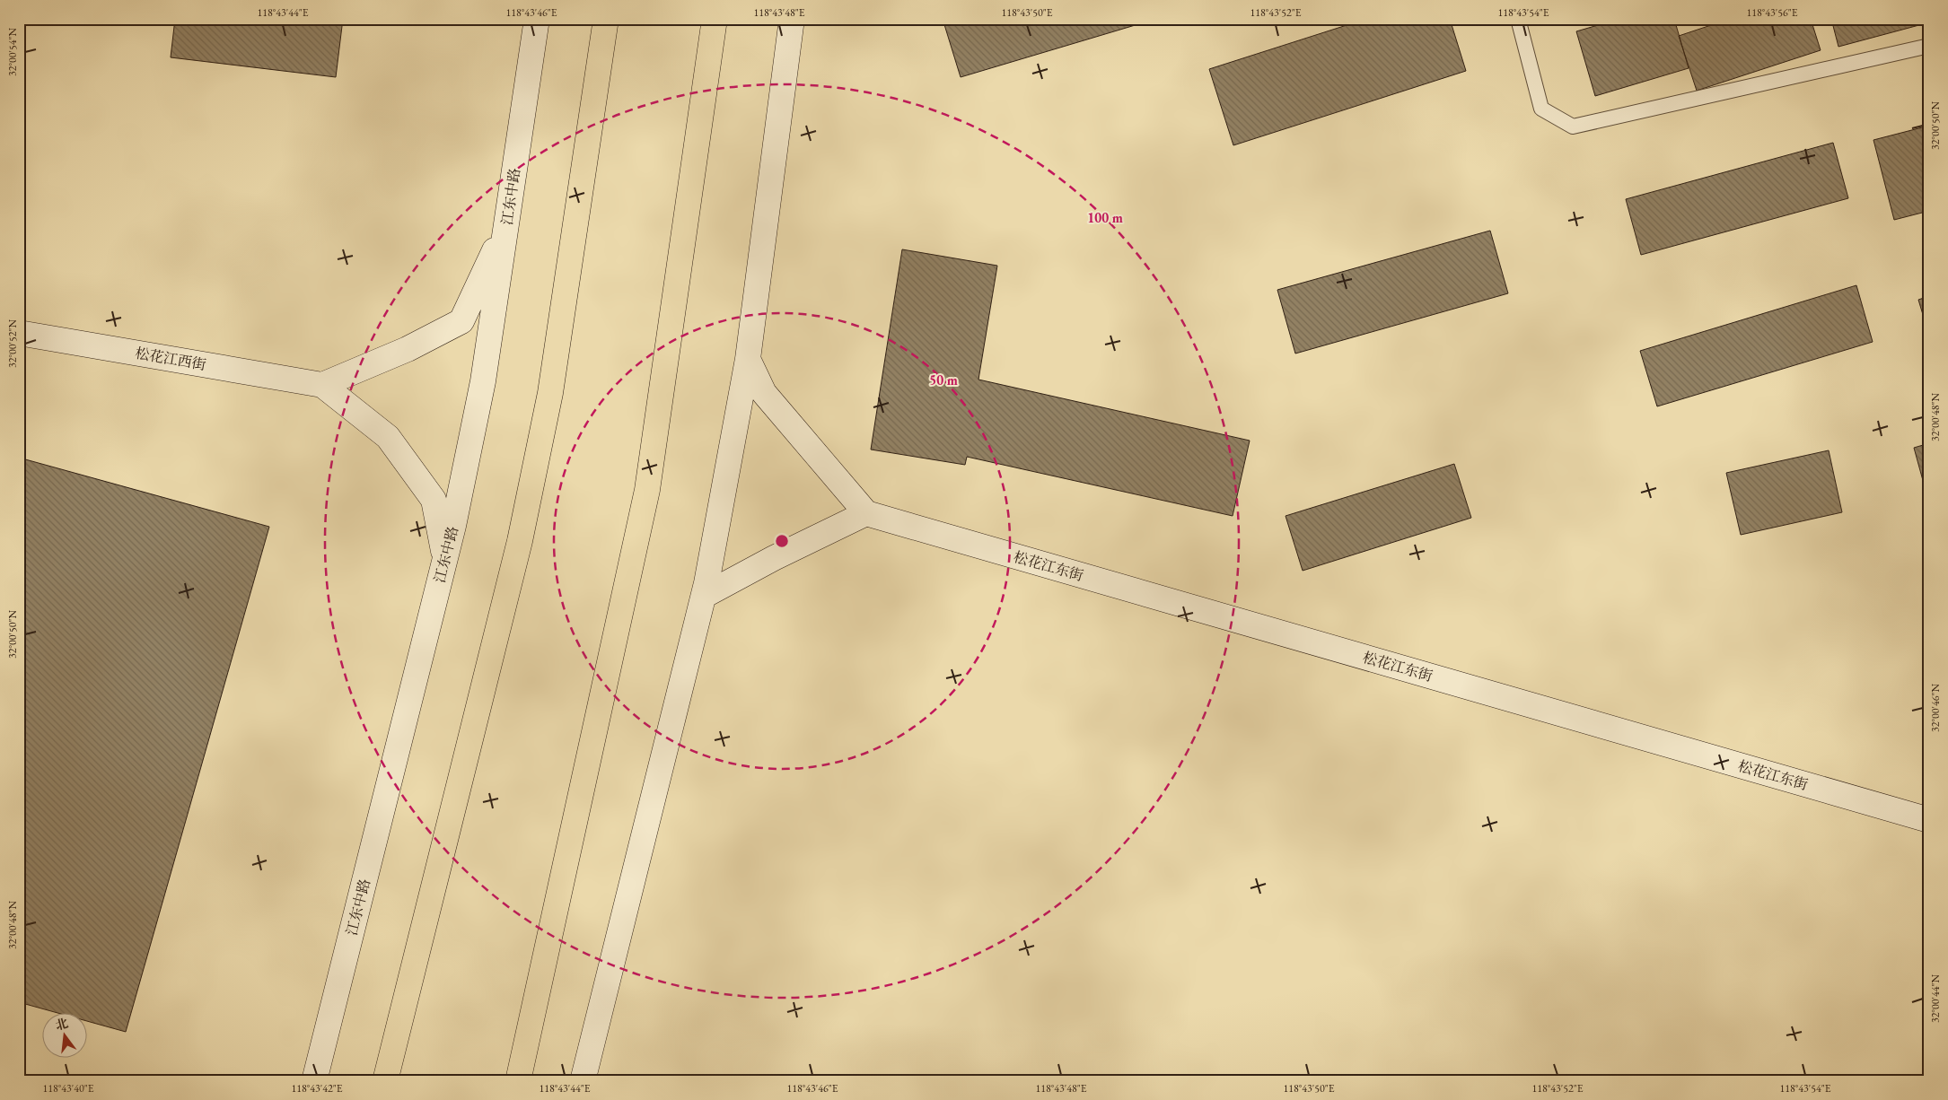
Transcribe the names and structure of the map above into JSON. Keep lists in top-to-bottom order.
{
  "streets": {
    "street": ["江东中路", "松花江西街", "松花江东街"]
  },
  "north": "top",
  "coordinates": [
    "118°43'44\"E",
    "118°43'46\"E",
    "118°43'48\"E",
    "118°43'50\"E",
    "118°43'52\"E",
    "118°43'54\"E",
    "118°43'56\"E",
    "32°00'54\"N",
    "32°00'50\"N",
    "32°00'52\"N",
    "32°00'48\"N",
    "32°00'46\"N",
    "32°00'44\"N",
    "118°43'40\"E",
    "118°43'42\"E"
  ],
  "rings": ["100 m", "50 m"]
}
